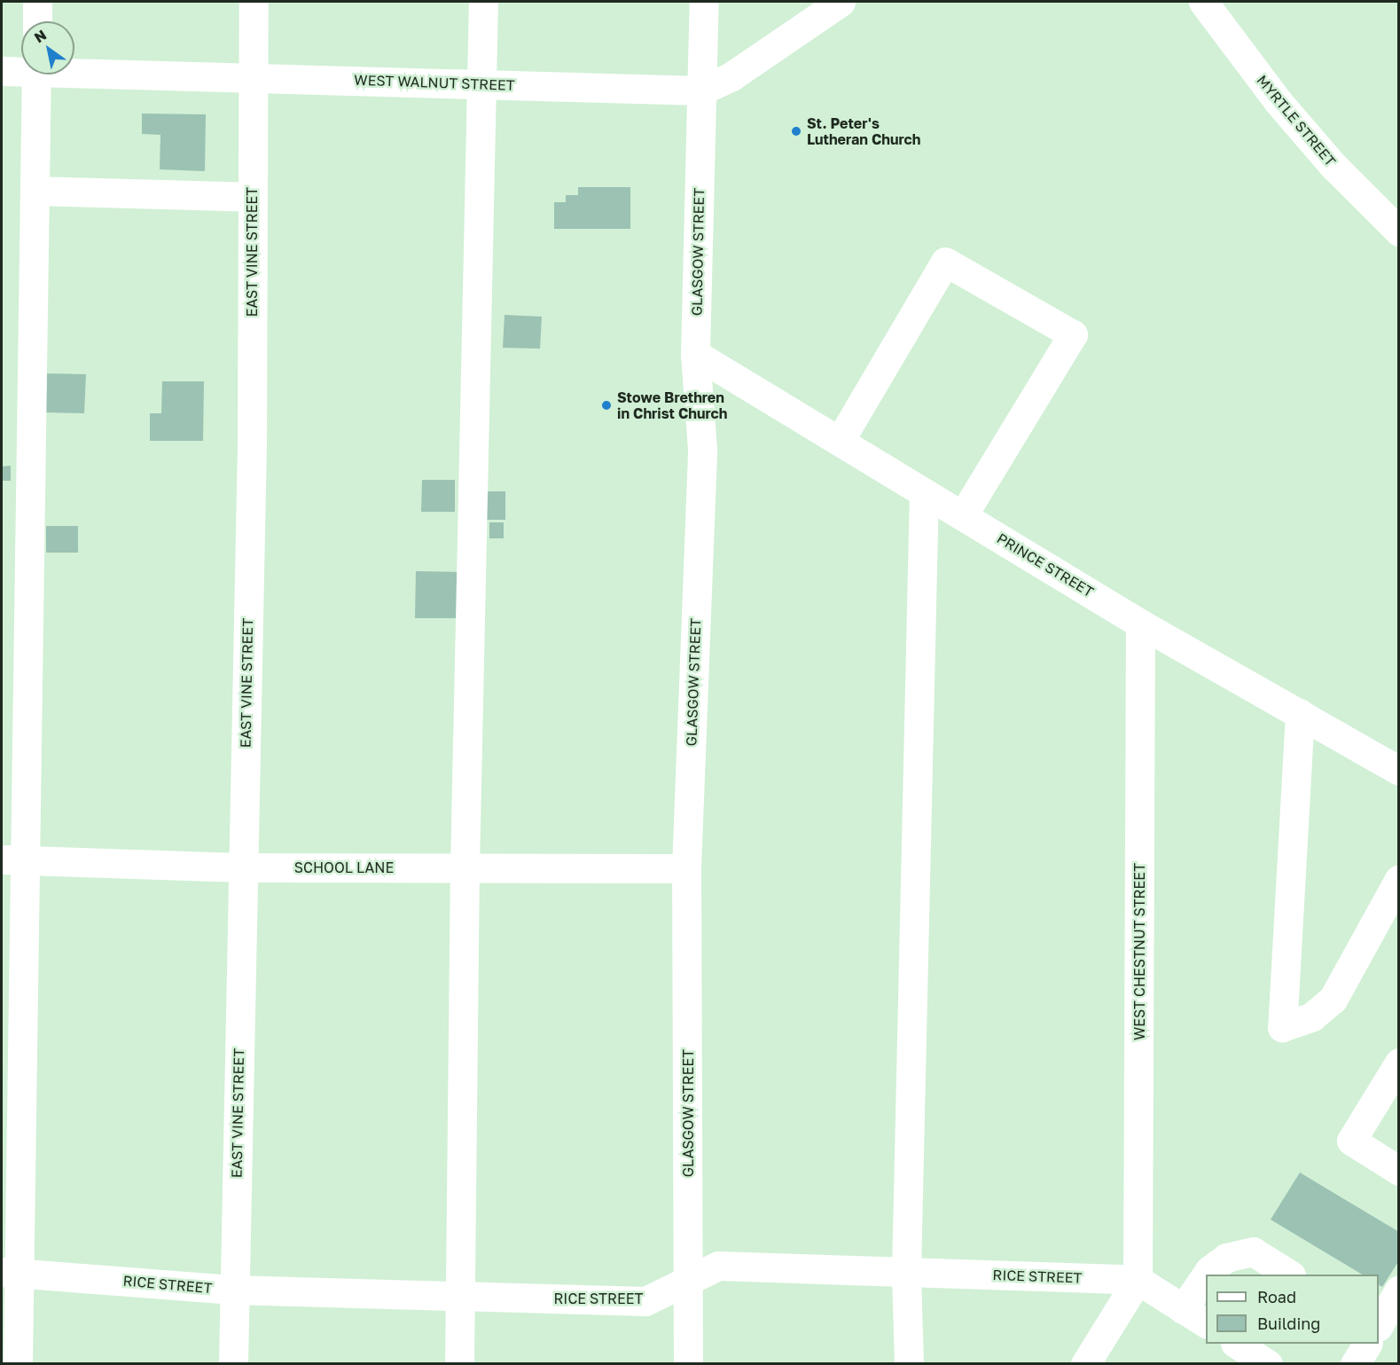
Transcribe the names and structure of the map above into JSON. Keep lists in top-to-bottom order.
{
  "streets": {
    "street": [
      "WEST WALNUT STREET",
      "MYRTLE STREET",
      "EAST VINE STREET",
      "GLASGOW STREET",
      "PRINCE STREET",
      "SCHOOL LANE",
      "WEST CHESTNUT STREET",
      "RICE STREET"
    ]
  },
  "crossings": [
    ["WEST WALNUT STREET", "EAST VINE STREET"],
    ["WEST WALNUT STREET", "GLASGOW STREET"],
    ["EAST VINE STREET", "SCHOOL LANE"],
    ["EAST VINE STREET", "RICE STREET"],
    ["GLASGOW STREET", "PRINCE STREET"],
    ["GLASGOW STREET", "SCHOOL LANE"],
    ["GLASGOW STREET", "RICE STREET"],
    ["PRINCE STREET", "WEST CHESTNUT STREET"],
    ["WEST CHESTNUT STREET", "RICE STREET"]
  ],
  "places": ["St. Peter's Lutheran Church", "Stowe Brethren in Christ Church"],
  "legend": ["Road", "Building"],
  "north": "top left"
}
